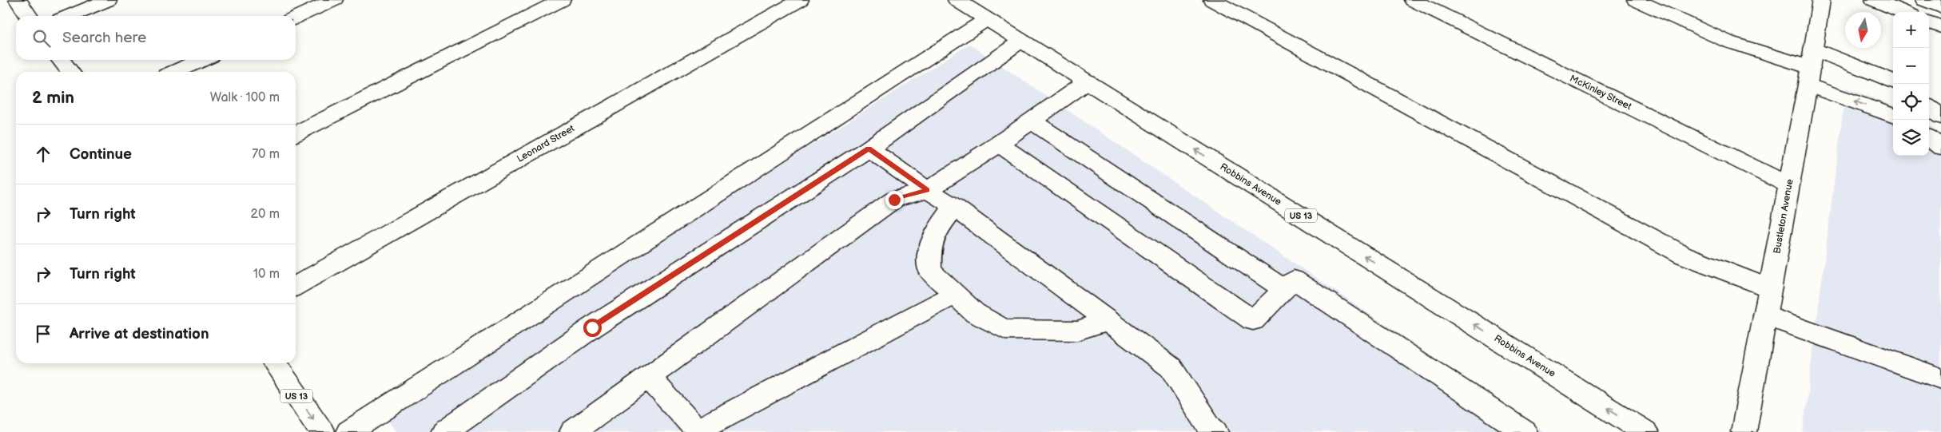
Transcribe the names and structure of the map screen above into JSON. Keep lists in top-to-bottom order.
{
  "streets": {
    "main road": [
      "McKinley Street",
      "Leonard Street",
      "Robbins Avenue",
      "US 13",
      "Bustleton Avenue"
    ]
  },
  "crossings": [
    ["McKinley Street", "Bustleton Avenue"]
  ],
  "north": "bottom",
  "page": {
    "map_buttons": ["+", "−"],
    "search": "Search here",
    "heading": ["2 min", "Walk · 100 m"],
    "list": [
      ["Continue", "70 m"],
      ["Turn right", "20 m"],
      ["Turn right", "10 m"],
      "Arrive at destination"
    ]
  }
}
